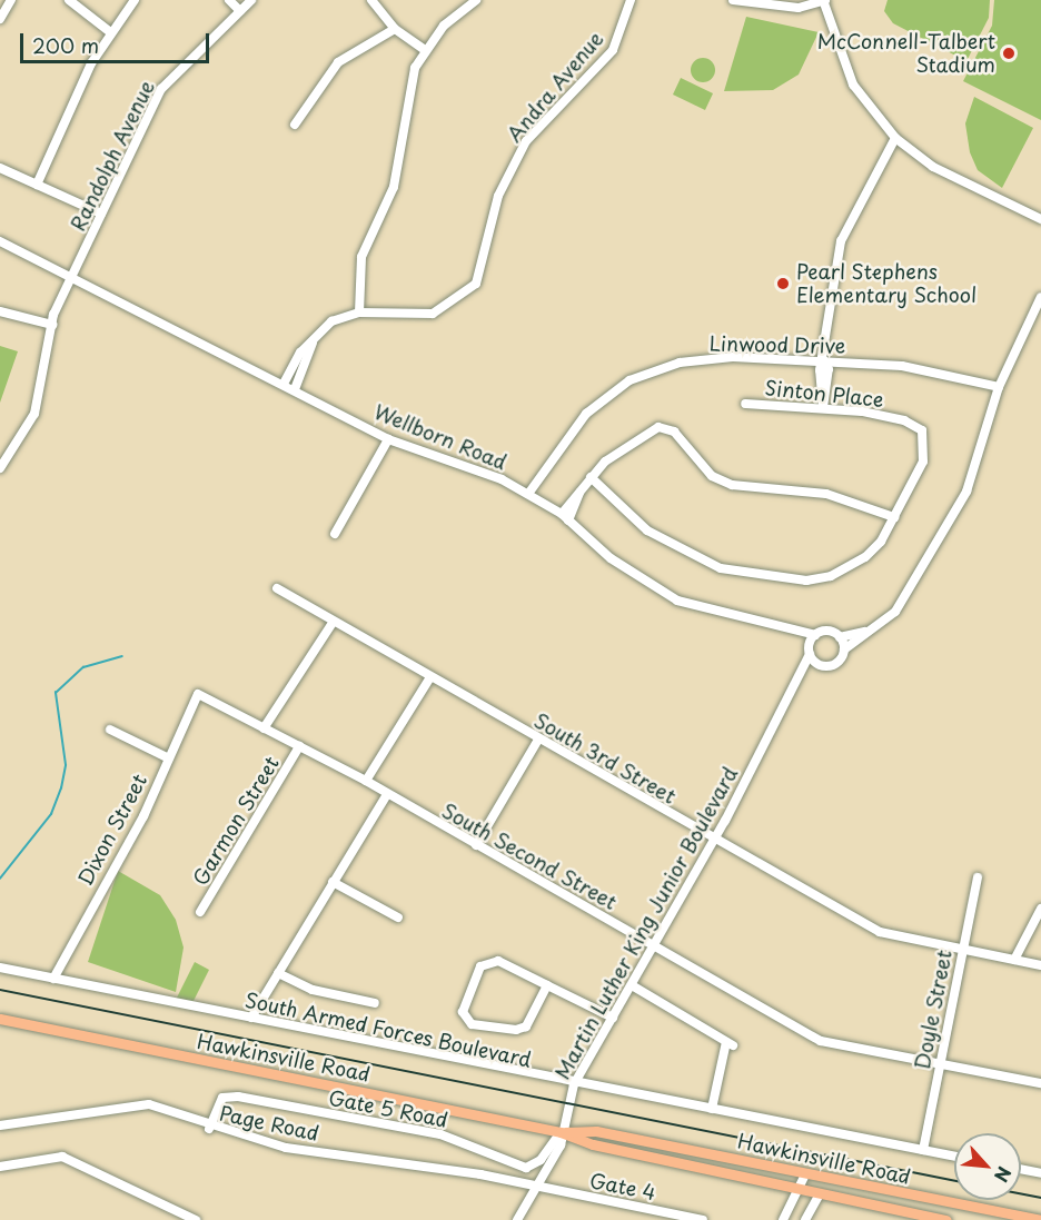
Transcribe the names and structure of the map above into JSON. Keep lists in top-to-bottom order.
{
  "streets": {
    "main road": ["Hawkinsville Road"],
    "street": [
      "Andra Avenue",
      "Randolph Avenue",
      "Linwood Drive",
      "Sinton Place",
      "Wellborn Road",
      "South 3rd Street",
      "Garmon Street",
      "Dixon Street",
      "South Second Street",
      "Martin Luther King Junior Boulevard",
      "Doyle Street",
      "South Armed Forces Boulevard",
      "Gate 5 Road",
      "Page Road",
      "Gate 4"
    ]
  },
  "crossings": [
    ["Andra Avenue", "Wellborn Road"],
    ["Randolph Avenue", "Wellborn Road"],
    ["Linwood Drive", "Wellborn Road"],
    ["South 3rd Street", "Garmon Street"],
    ["South 3rd Street", "Martin Luther King Junior Boulevard"],
    ["South 3rd Street", "Doyle Street"],
    ["Garmon Street", "South Second Street"],
    ["Dixon Street", "South Second Street"],
    ["Dixon Street", "South Armed Forces Boulevard"],
    ["South Second Street", "Martin Luther King Junior Boulevard"],
    ["South Second Street", "Doyle Street"],
    ["Martin Luther King Junior Boulevard", "South Armed Forces Boulevard"],
    ["Martin Luther King Junior Boulevard", "Hawkinsville Road"],
    ["Martin Luther King Junior Boulevard", "Gate 5 Road"],
    ["Martin Luther King Junior Boulevard", "Page Road"],
    ["Martin Luther King Junior Boulevard", "Gate 4"],
    ["Doyle Street", "South Armed Forces Boulevard"],
    ["Hawkinsville Road", "Gate 5 Road"],
    ["Gate 5 Road", "Page Road"],
    ["Page Road", "Gate 4"]
  ],
  "places": ["McConnell-Talbert Stadium", "Pearl Stephens Elementary School"],
  "scale_bar": "200 m",
  "north": "bottom right"
}
